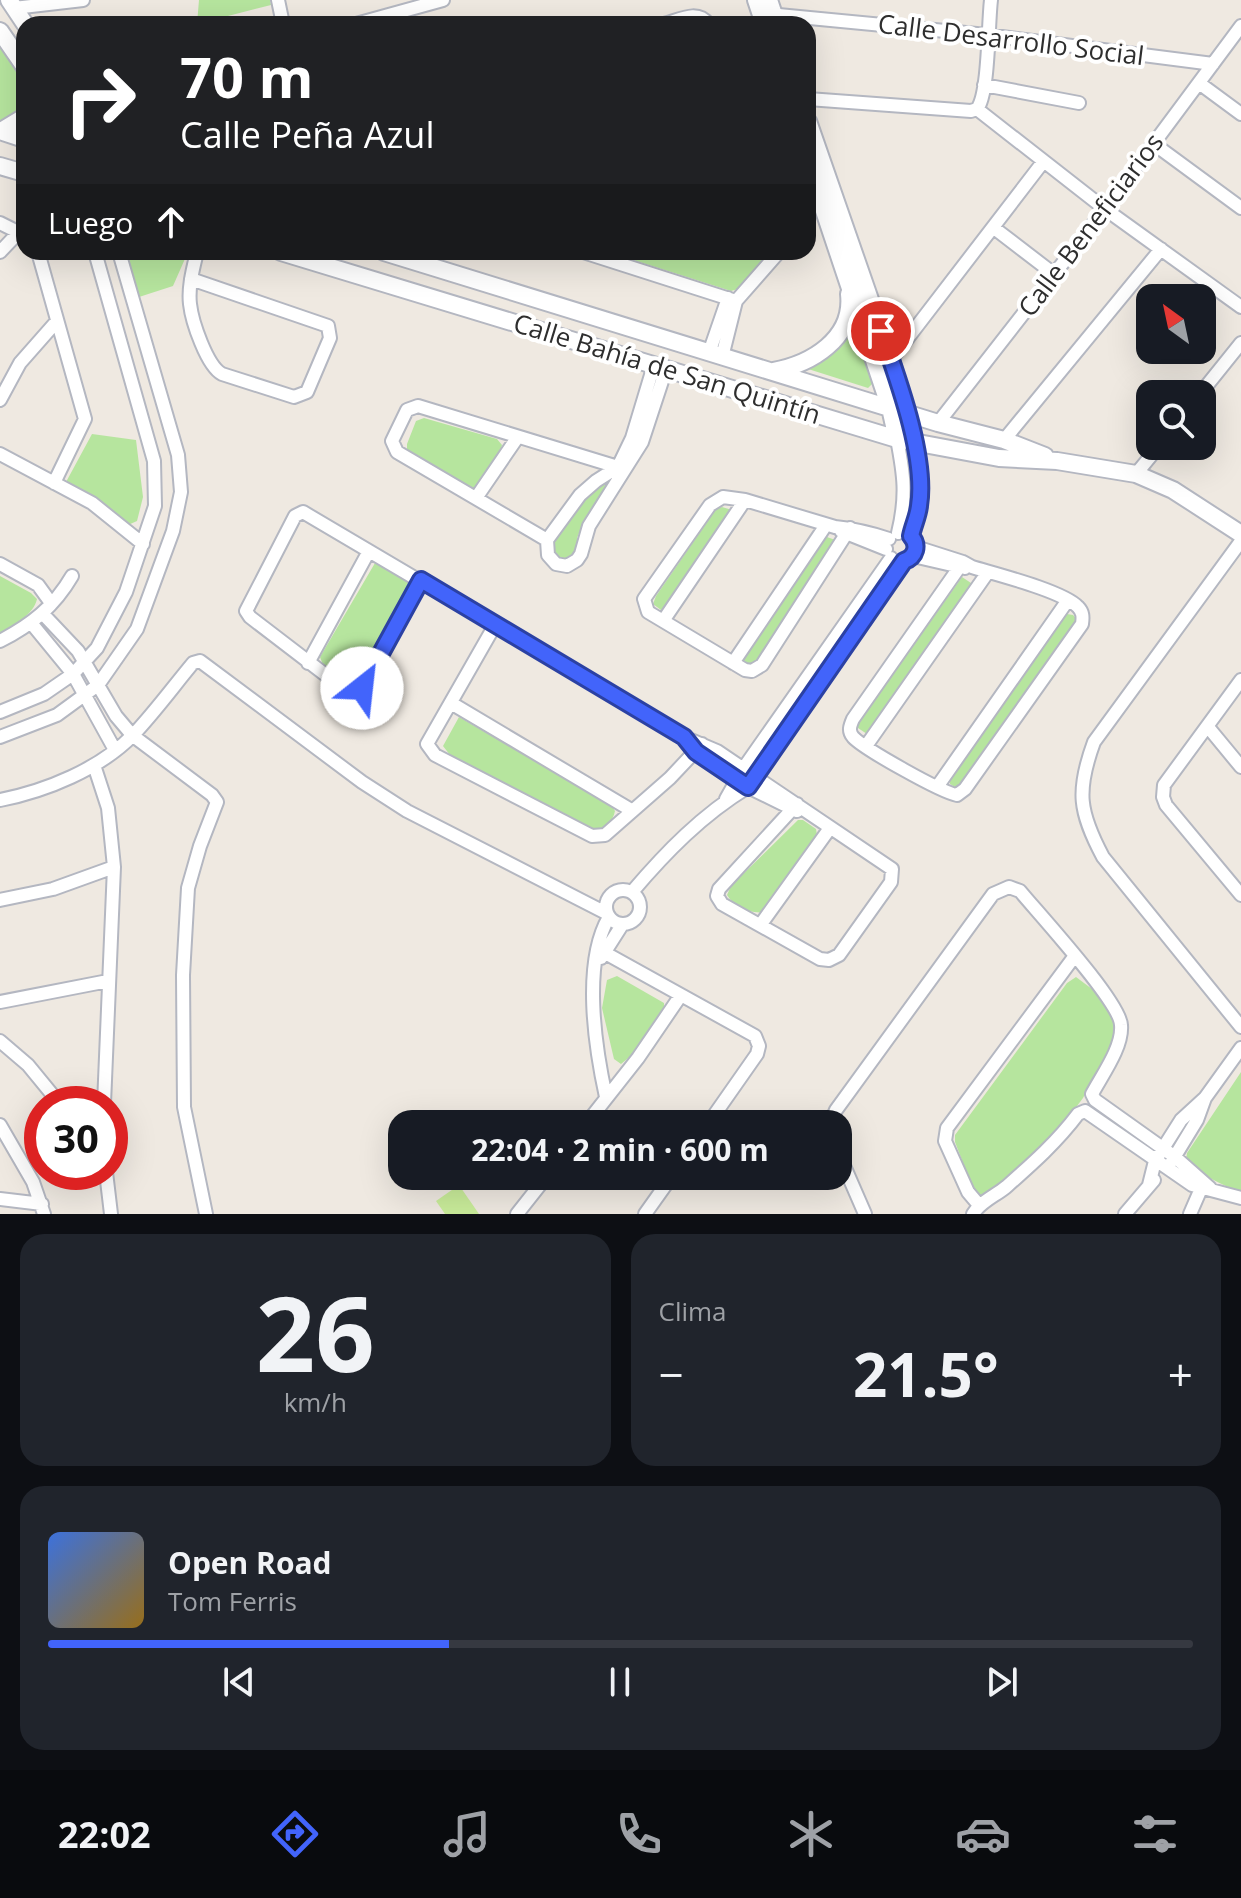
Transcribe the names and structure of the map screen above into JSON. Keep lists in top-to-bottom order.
{
  "streets": {
    "street": ["Calle Desarrollo Social", "Calle Beneficiarios", "Calle Bahía de San Quintín"]
  },
  "crossings": [
    ["Calle Desarrollo Social", "Calle Beneficiarios"],
    ["Calle Beneficiarios", "Calle Bahía de San Quintín"]
  ],
  "north": "top left",
  "page": {
    "turn": ["70 m", "Calle Peña Azul"],
    "then": "Luego",
    "limit": "30",
    "trip": "22:04 · 2 min · 600 m",
    "tile": [
      ["26", "km/h"],
      "Clima"
    ],
    "heat": ["−", "21.5°", "+"],
    "song": ["Open Road", "Tom Ferris"],
    "tabs": "22:02"
  }
}
